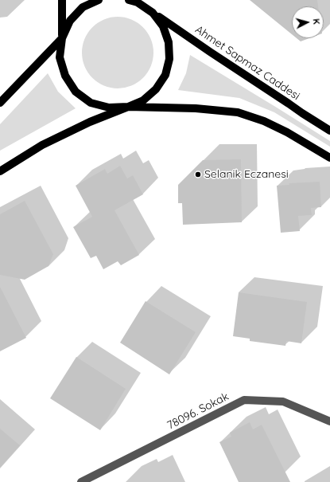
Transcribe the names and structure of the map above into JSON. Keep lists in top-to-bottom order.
{
  "streets": {
    "main road": ["Ahmet Sapmaz Caddesi"],
    "street": ["78096. Sokak"]
  },
  "places": ["Selanik Eczanesi"],
  "north": "right"
}
